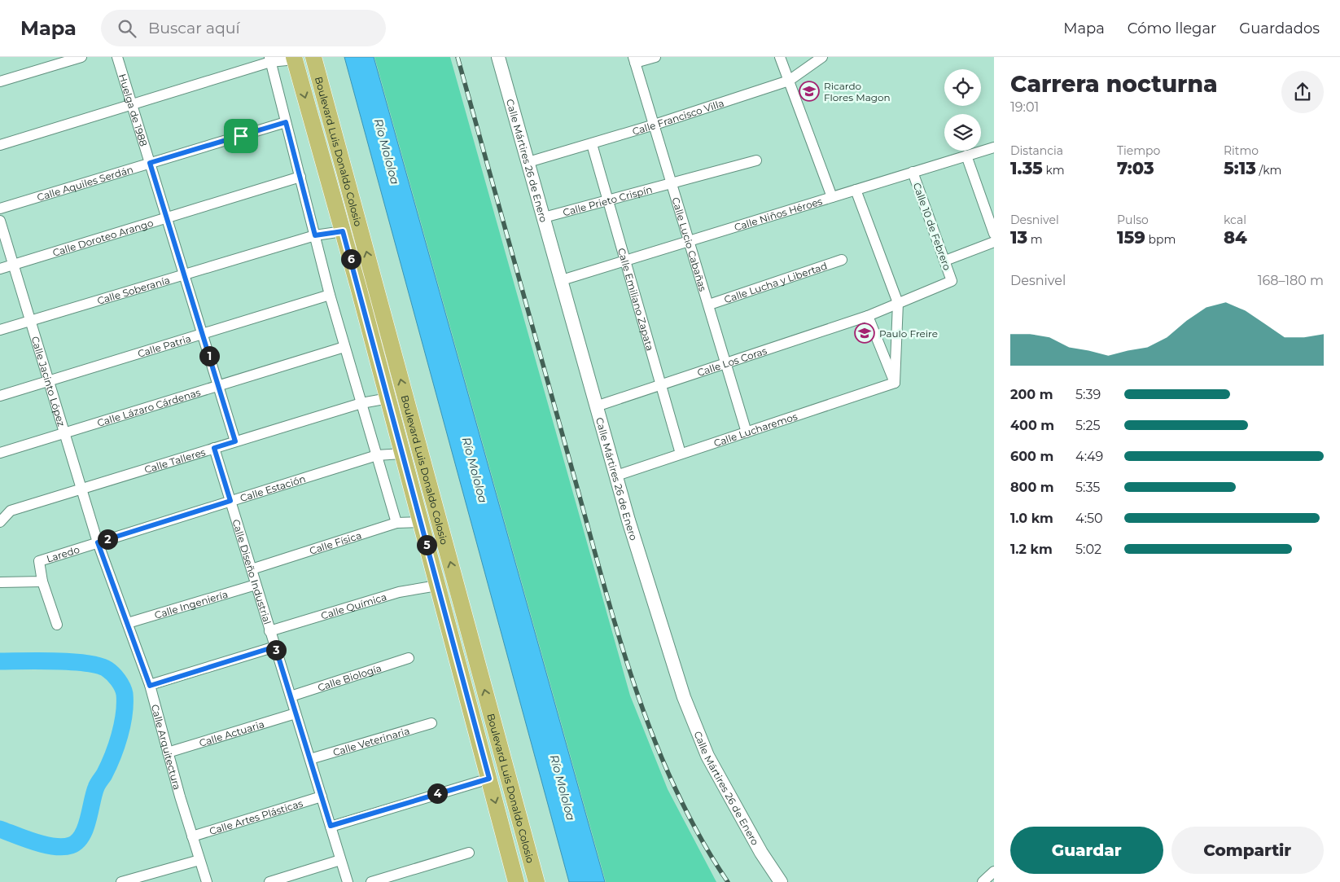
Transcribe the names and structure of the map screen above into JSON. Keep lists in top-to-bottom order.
{
  "streets": {
    "main road": ["Boulevard Luis Donaldo Colosio"],
    "street": [
      "Huelga de 1988",
      "Calle Francisco Villa",
      "Calle Mártires 26 de Enero",
      "Calle Aquiles Serdán",
      "Calle Prieto Crispín",
      "Calle Niños Héroes",
      "Calle 10 de Febrero",
      "Calle Doroteo Arango",
      "Calle Lucio Cabañas",
      "Calle Lucha y Libertad",
      "Calle Soberanía",
      "Calle Emiliano Zapata",
      "Calle Patria",
      "Calle Los Coras",
      "Calle Jacinto López",
      "Calle Lázaro Cárdenas",
      "Calle Lucharemos",
      "Calle Talleres",
      "Calle Estación",
      "Calle Física",
      "Laredo",
      "Calle Diseño Industrial",
      "Calle Ingeniería",
      "Calle Química",
      "Calle Biología",
      "Calle Actuaria",
      "Calle Veterinaria",
      "Calle Arquitectura",
      "Calle Artes Plásticas"
    ]
  },
  "crossings": [
    ["Huelga de 1988", "Calle Aquiles Serdán"],
    ["Huelga de 1988", "Calle Doroteo Arango"],
    ["Huelga de 1988", "Calle Soberanía"],
    ["Huelga de 1988", "Calle Patria"],
    ["Huelga de 1988", "Calle Lázaro Cárdenas"],
    ["Huelga de 1988", "Calle Talleres"],
    ["Calle Francisco Villa", "Calle Mártires 26 de Enero"],
    ["Calle Francisco Villa", "Calle Lucio Cabañas"],
    ["Calle Francisco Villa", "Calle Emiliano Zapata"],
    ["Boulevard Luis Donaldo Colosio", "Calle Soberanía"],
    ["Boulevard Luis Donaldo Colosio", "Calle Talleres"],
    ["Boulevard Luis Donaldo Colosio", "Calle Estación"],
    ["Boulevard Luis Donaldo Colosio", "Calle Física"],
    ["Boulevard Luis Donaldo Colosio", "Calle Química"],
    ["Calle Mártires 26 de Enero", "Calle Prieto Crispín"],
    ["Calle Mártires 26 de Enero", "Calle Niños Héroes"],
    ["Calle Mártires 26 de Enero", "Calle Los Coras"],
    ["Calle Mártires 26 de Enero", "Calle Lucharemos"],
    ["Calle Prieto Crispín", "Calle Lucio Cabañas"],
    ["Calle Prieto Crispín", "Calle Emiliano Zapata"],
    ["Calle Niños Héroes", "Calle 10 de Febrero"],
    ["Calle Niños Héroes", "Calle Lucio Cabañas"],
    ["Calle Niños Héroes", "Calle Emiliano Zapata"],
    ["Calle Doroteo Arango", "Calle Jacinto López"],
    ["Calle Lucio Cabañas", "Calle Lucha y Libertad"],
    ["Calle Lucio Cabañas", "Calle Los Coras"],
    ["Calle Lucio Cabañas", "Calle Lucharemos"],
    ["Calle Soberanía", "Calle Jacinto López"],
    ["Calle Emiliano Zapata", "Calle Los Coras"],
    ["Calle Emiliano Zapata", "Calle Lucharemos"],
    ["Calle Patria", "Calle Jacinto López"],
    ["Calle Jacinto López", "Calle Lázaro Cárdenas"],
    ["Calle Jacinto López", "Calle Talleres"],
    ["Calle Jacinto López", "Calle Estación"],
    ["Calle Jacinto López", "Laredo"],
    ["Calle Jacinto López", "Calle Arquitectura"],
    ["Calle Talleres", "Calle Diseño Industrial"],
    ["Calle Estación", "Laredo"],
    ["Calle Estación", "Calle Diseño Industrial"],
    ["Calle Estación", "Calle Arquitectura"],
    ["Calle Física", "Calle Diseño Industrial"],
    ["Laredo", "Calle Arquitectura"],
    ["Calle Diseño Industrial", "Calle Ingeniería"],
    ["Calle Diseño Industrial", "Calle Química"],
    ["Calle Diseño Industrial", "Calle Biología"],
    ["Calle Diseño Industrial", "Calle Actuaria"],
    ["Calle Diseño Industrial", "Calle Veterinaria"],
    ["Calle Diseño Industrial", "Calle Artes Plásticas"],
    ["Calle Ingeniería", "Calle Arquitectura"],
    ["Calle Actuaria", "Calle Arquitectura"],
    ["Calle Arquitectura", "Calle Artes Plásticas"]
  ],
  "water": ["Río Mololoa"],
  "places": {
    "school or university": ["Ricardo Flores Magon", "Paulo Freire"]
  },
  "page": {
    "header": "Mapa",
    "search": "Buscar aquí",
    "nav": ["Mapa", "Cómo llegar", "Guardados"],
    "heading": ["Carrera nocturna", "19:01"],
    "stats": [
      ["Distancia", "1.35 km"],
      ["Tiempo", "7:03"],
      ["Ritmo", "5:13 /km"],
      ["Desnivel", "13 m"],
      ["Pulso", "159 bpm"],
      ["kcal", "84"]
    ],
    "pins": [
      "6",
      "1",
      "2",
      "5",
      "3",
      "4"
    ],
    "chart": ["Desnivel", "168–180 m"],
    "list": [
      {
        "name": "200 m",
        "note": "5:39"
      },
      {
        "name": "400 m",
        "note": "5:25"
      },
      {
        "name": "600 m",
        "note": "4:49"
      },
      {
        "name": "800 m",
        "note": "5:35"
      },
      {
        "name": "1.0 km",
        "note": "4:50"
      },
      {
        "name": "1.2 km",
        "note": "5:02"
      }
    ],
    "buttons": ["Guardar", "Compartir"]
  }
}
